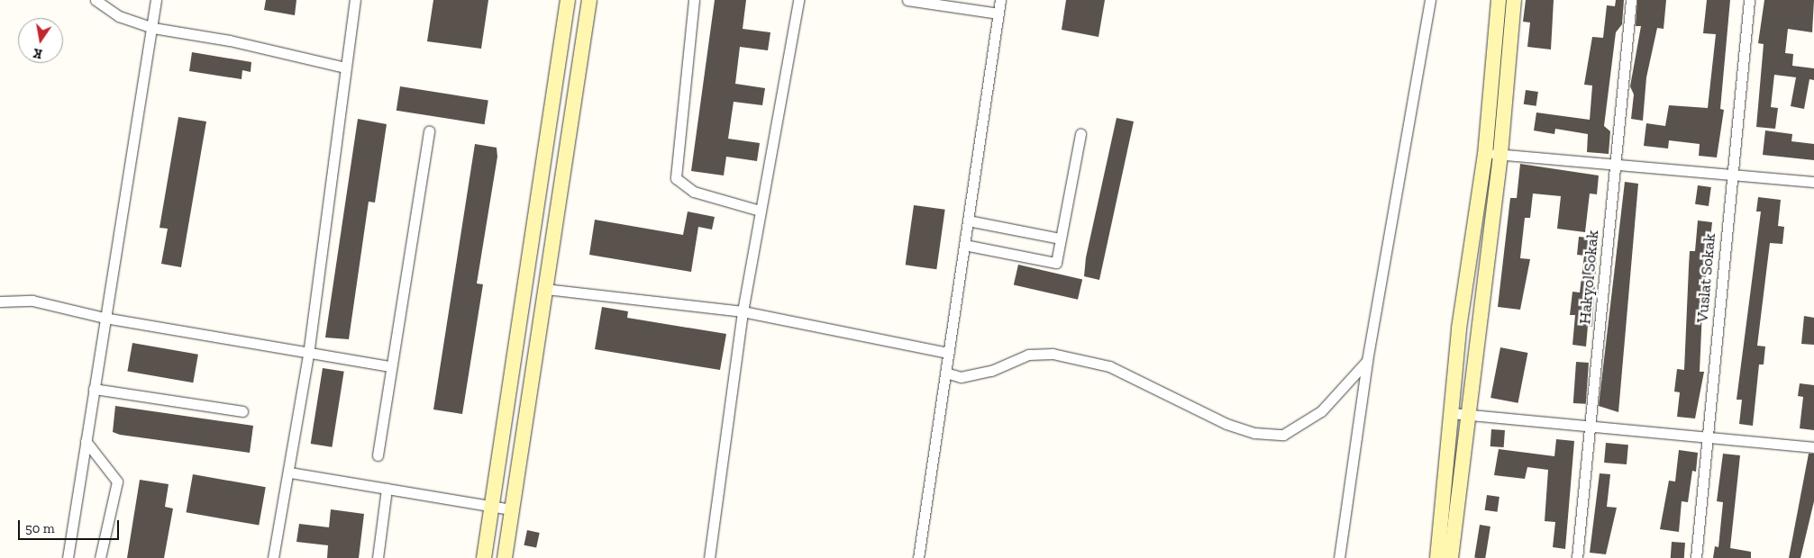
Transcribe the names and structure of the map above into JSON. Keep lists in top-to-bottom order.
{
  "streets": {
    "street": ["Hakyol Sokak", "Vuslat Sokak"]
  },
  "scale_bar": "50 m",
  "north": "bottom"
}
